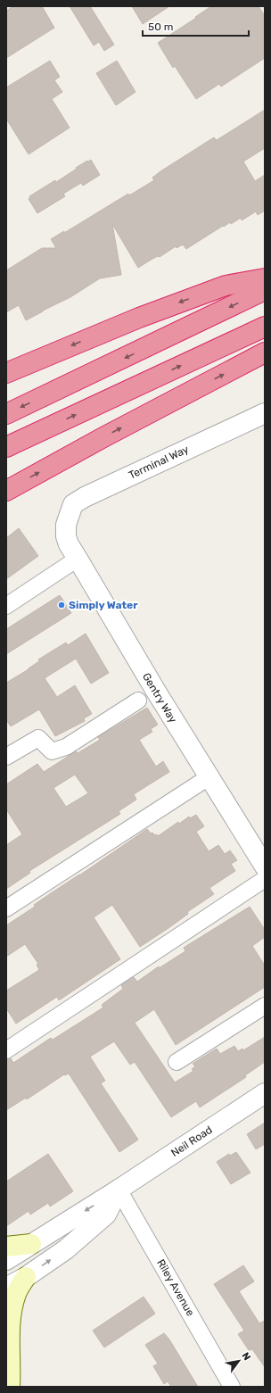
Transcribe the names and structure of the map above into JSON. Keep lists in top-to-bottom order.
{
  "streets": {
    "street": [
      "Terminal Way",
      "Gentry Way",
      "Neil Road",
      "Riley Avenue"
    ]
  },
  "crossings": [
    ["Terminal Way", "Gentry Way"],
    ["Neil Road", "Riley Avenue"]
  ],
  "places": ["Simply Water"],
  "scale_bar": "50 m",
  "north": "top right"
}
